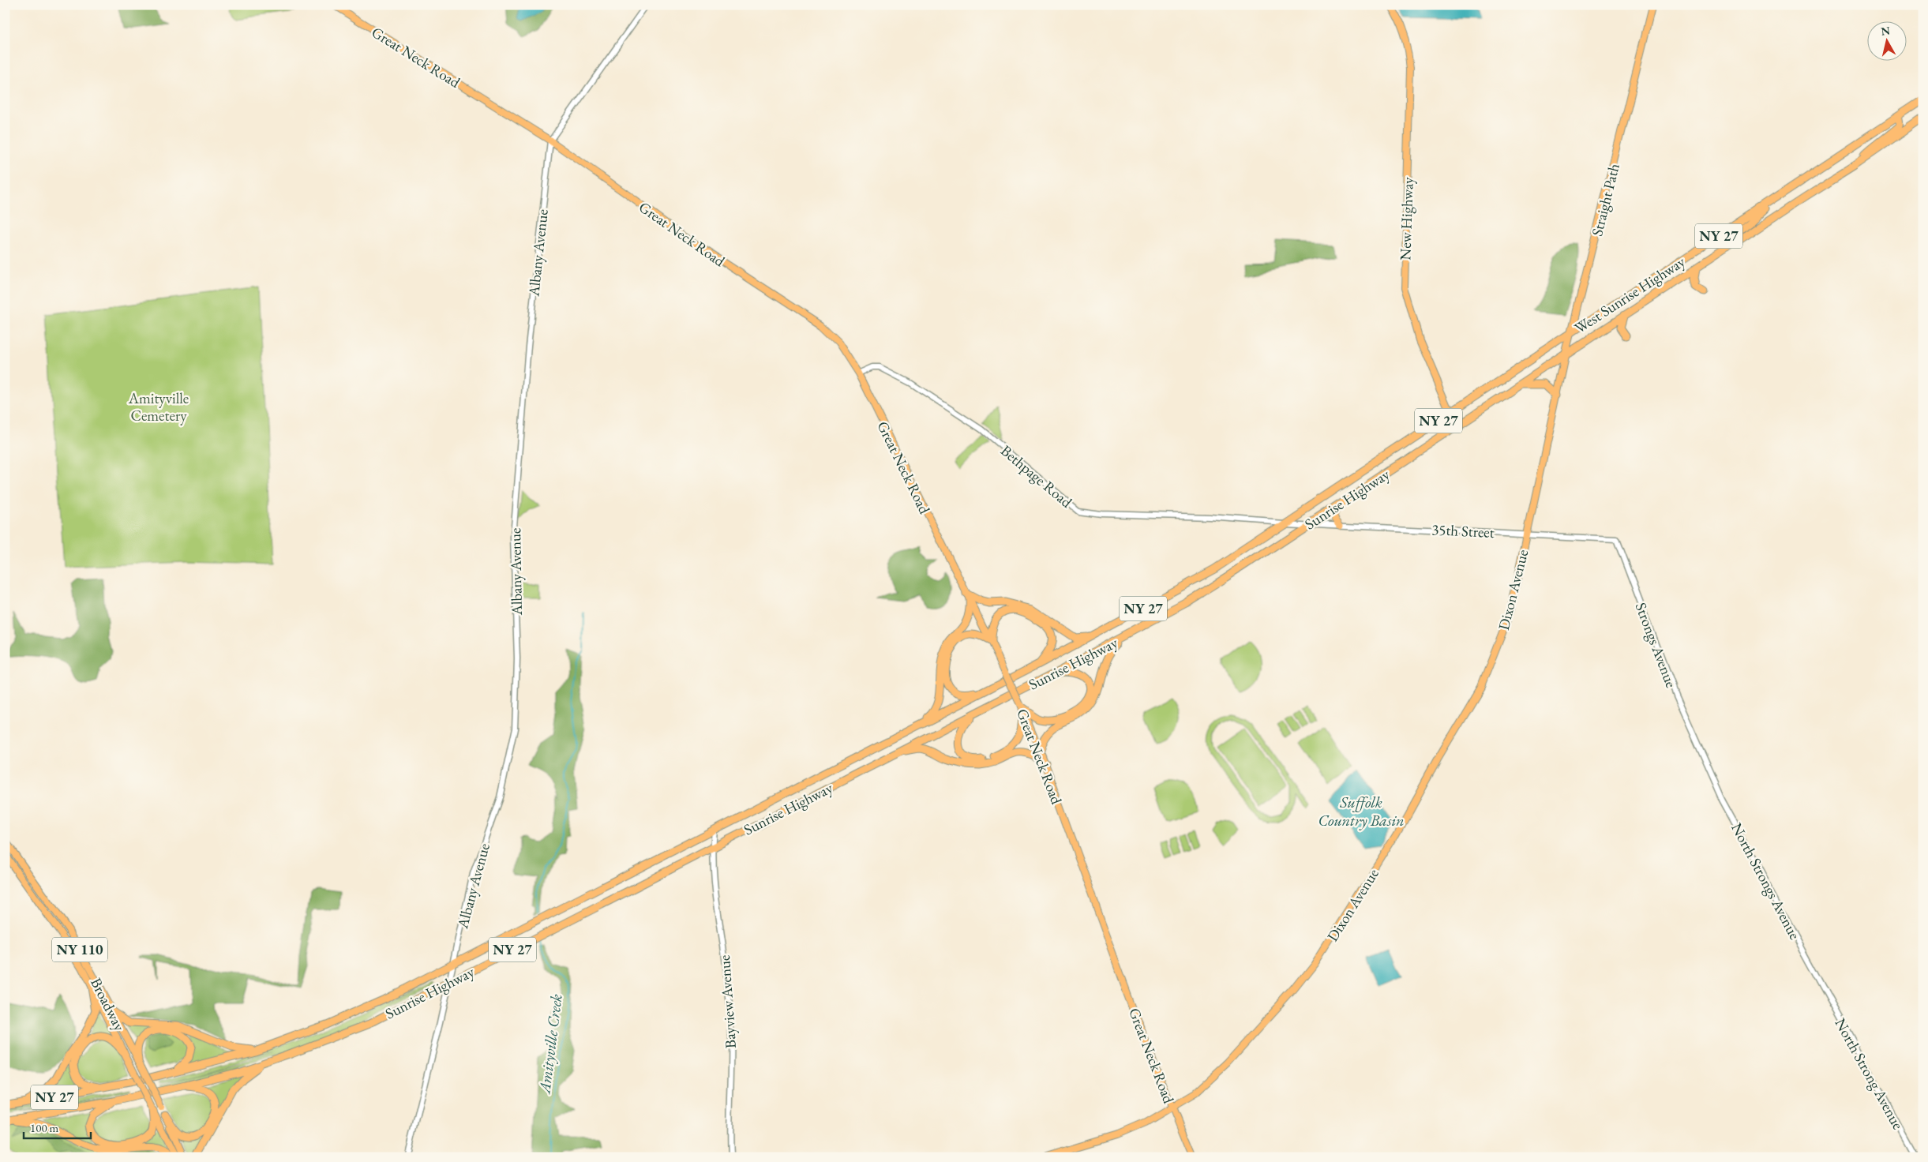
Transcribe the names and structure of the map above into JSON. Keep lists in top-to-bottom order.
{
  "streets": {
    "highway": ["NY 27", "West Sunrise Highway", "Sunrise Highway"],
    "main road": [
      "Great Neck Road",
      "Straight Path",
      "New Highway",
      "Dixon Avenue",
      "NY 110",
      "Broadway"
    ],
    "street": [
      "Albany Avenue",
      "Bethpage Road",
      "35th Street",
      "Strongs Avenue",
      "North Strongs Avenue",
      "Bayview Avenue",
      "North Strong Avenue"
    ]
  },
  "crossings": [
    ["Great Neck Road", "Albany Avenue"],
    ["Great Neck Road", "Bethpage Road"],
    ["Great Neck Road", "Dixon Avenue"],
    ["Straight Path", "West Sunrise Highway"],
    ["New Highway", "Sunrise Highway"],
    ["Albany Avenue", "Sunrise Highway"],
    ["West Sunrise Highway", "Sunrise Highway"],
    ["Bethpage Road", "Sunrise Highway"],
    ["Bethpage Road", "35th Street"],
    ["Sunrise Highway", "35th Street"],
    ["Sunrise Highway", "Bayview Avenue"],
    ["35th Street", "Dixon Avenue"],
    ["35th Street", "Strongs Avenue"],
    ["Strongs Avenue", "North Strongs Avenue"],
    ["North Strongs Avenue", "North Strong Avenue"]
  ],
  "water": ["Suffolk Country Basin", "Amityville Creek"],
  "parks": ["Amityville Cemetery"],
  "scale_bar": "100 m",
  "north": "top"
}
